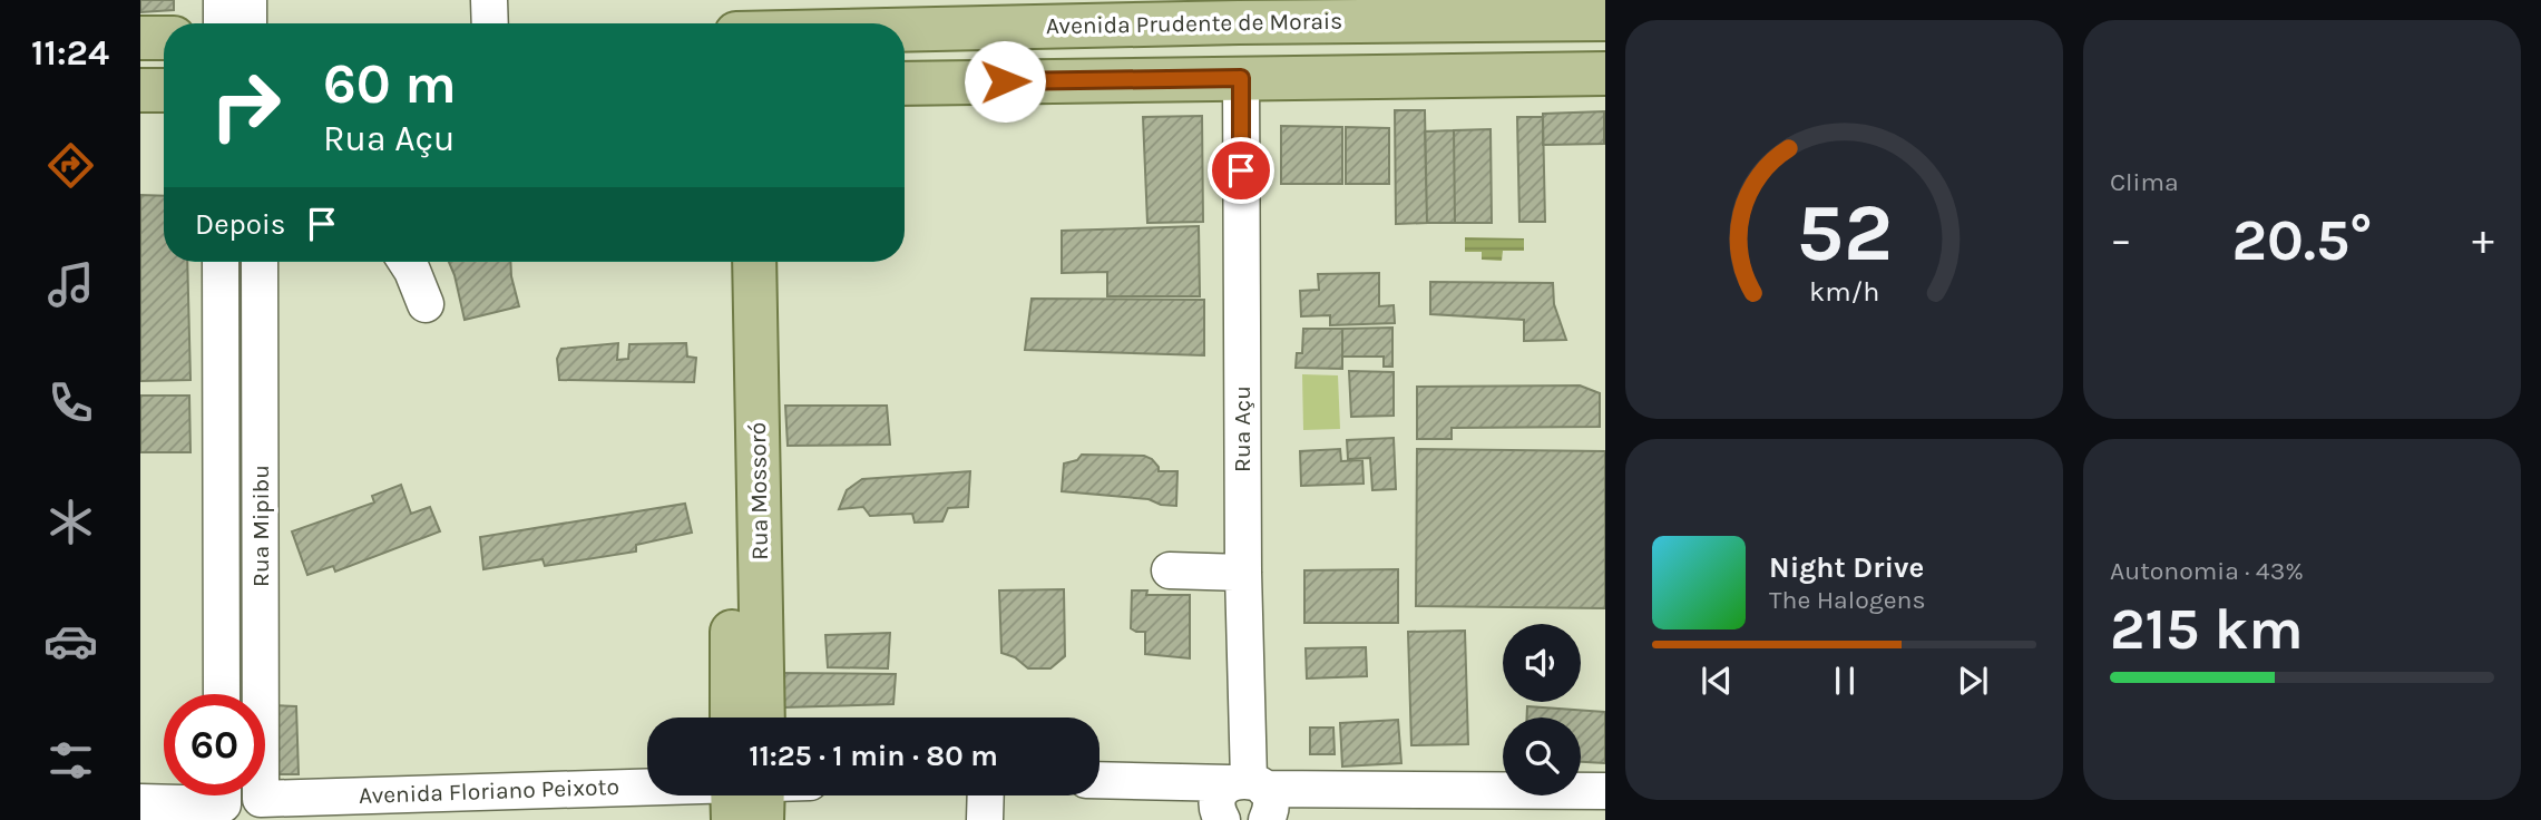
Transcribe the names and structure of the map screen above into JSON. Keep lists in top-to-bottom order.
{
  "streets": {
    "main road": ["Avenida Prudente de Morais", "Rua Mossoró"],
    "street": ["Rua Açu", "Rua Mipibu", "Avenida Floriano Peixoto"]
  },
  "crossings": [
    ["Rua Mipibu", "Avenida Floriano Peixoto"]
  ],
  "page": {
    "tabs": "11:24",
    "tile": [
      "Clima",
      ["Autonomia · 43%", "215 km"]
    ],
    "turn": ["60 m", "Rua Açu"],
    "then": "Depois",
    "heat": ["−", "20.5°", "+"],
    "song": ["Night Drive", "The Halogens"],
    "limit": "60",
    "trip": "11:25 · 1 min · 80 m",
    "gauge": ["52", "km/h"]
  }
}
